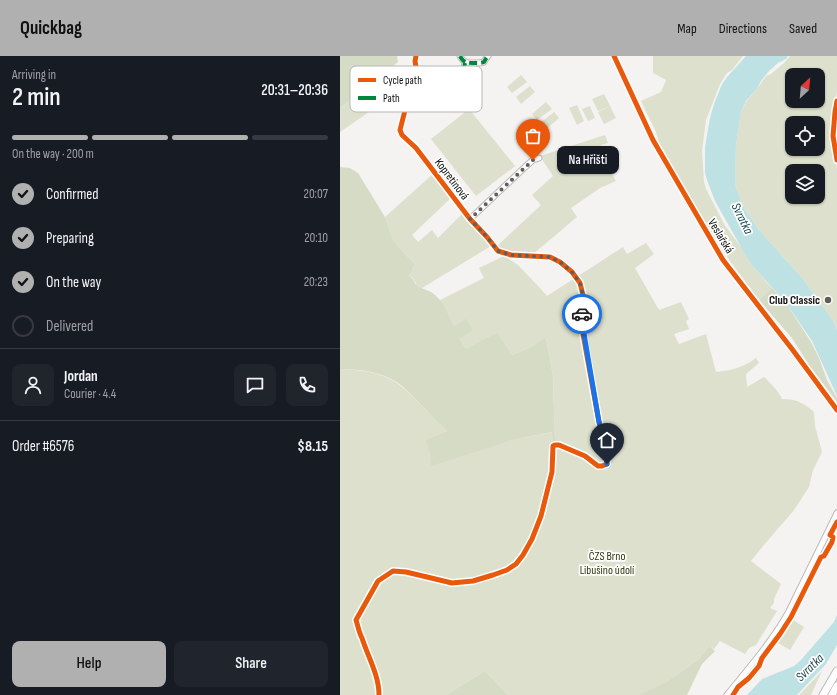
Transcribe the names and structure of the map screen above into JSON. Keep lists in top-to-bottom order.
{
  "streets": {
    "street": ["Kopretinová", "Veslařská"]
  },
  "water": ["Svratka"],
  "parks": ["ČZS Brno Libušino údolí"],
  "places": ["Na Hřišti", "Club Classic"],
  "legend": ["Cycle path", "Path"],
  "north": "top right",
  "page": {
    "header": "Quickbag",
    "nav": ["Map", "Directions", "Saved"],
    "heading": ["2 min", "Arriving in", "20:31–20:36"],
    "panel": [
      "Jordan",
      "Courier · 4.4",
      "Order #6576",
      "$8.15"
    ],
    "bar": "On the way · 200 m",
    "bubble": "Na Hřišti",
    "list": [
      ["Confirmed", "20:07"],
      ["Preparing", "20:10"],
      ["On the way", "20:23"],
      "Delivered"
    ],
    "buttons": ["Help", "Share"]
  }
}
